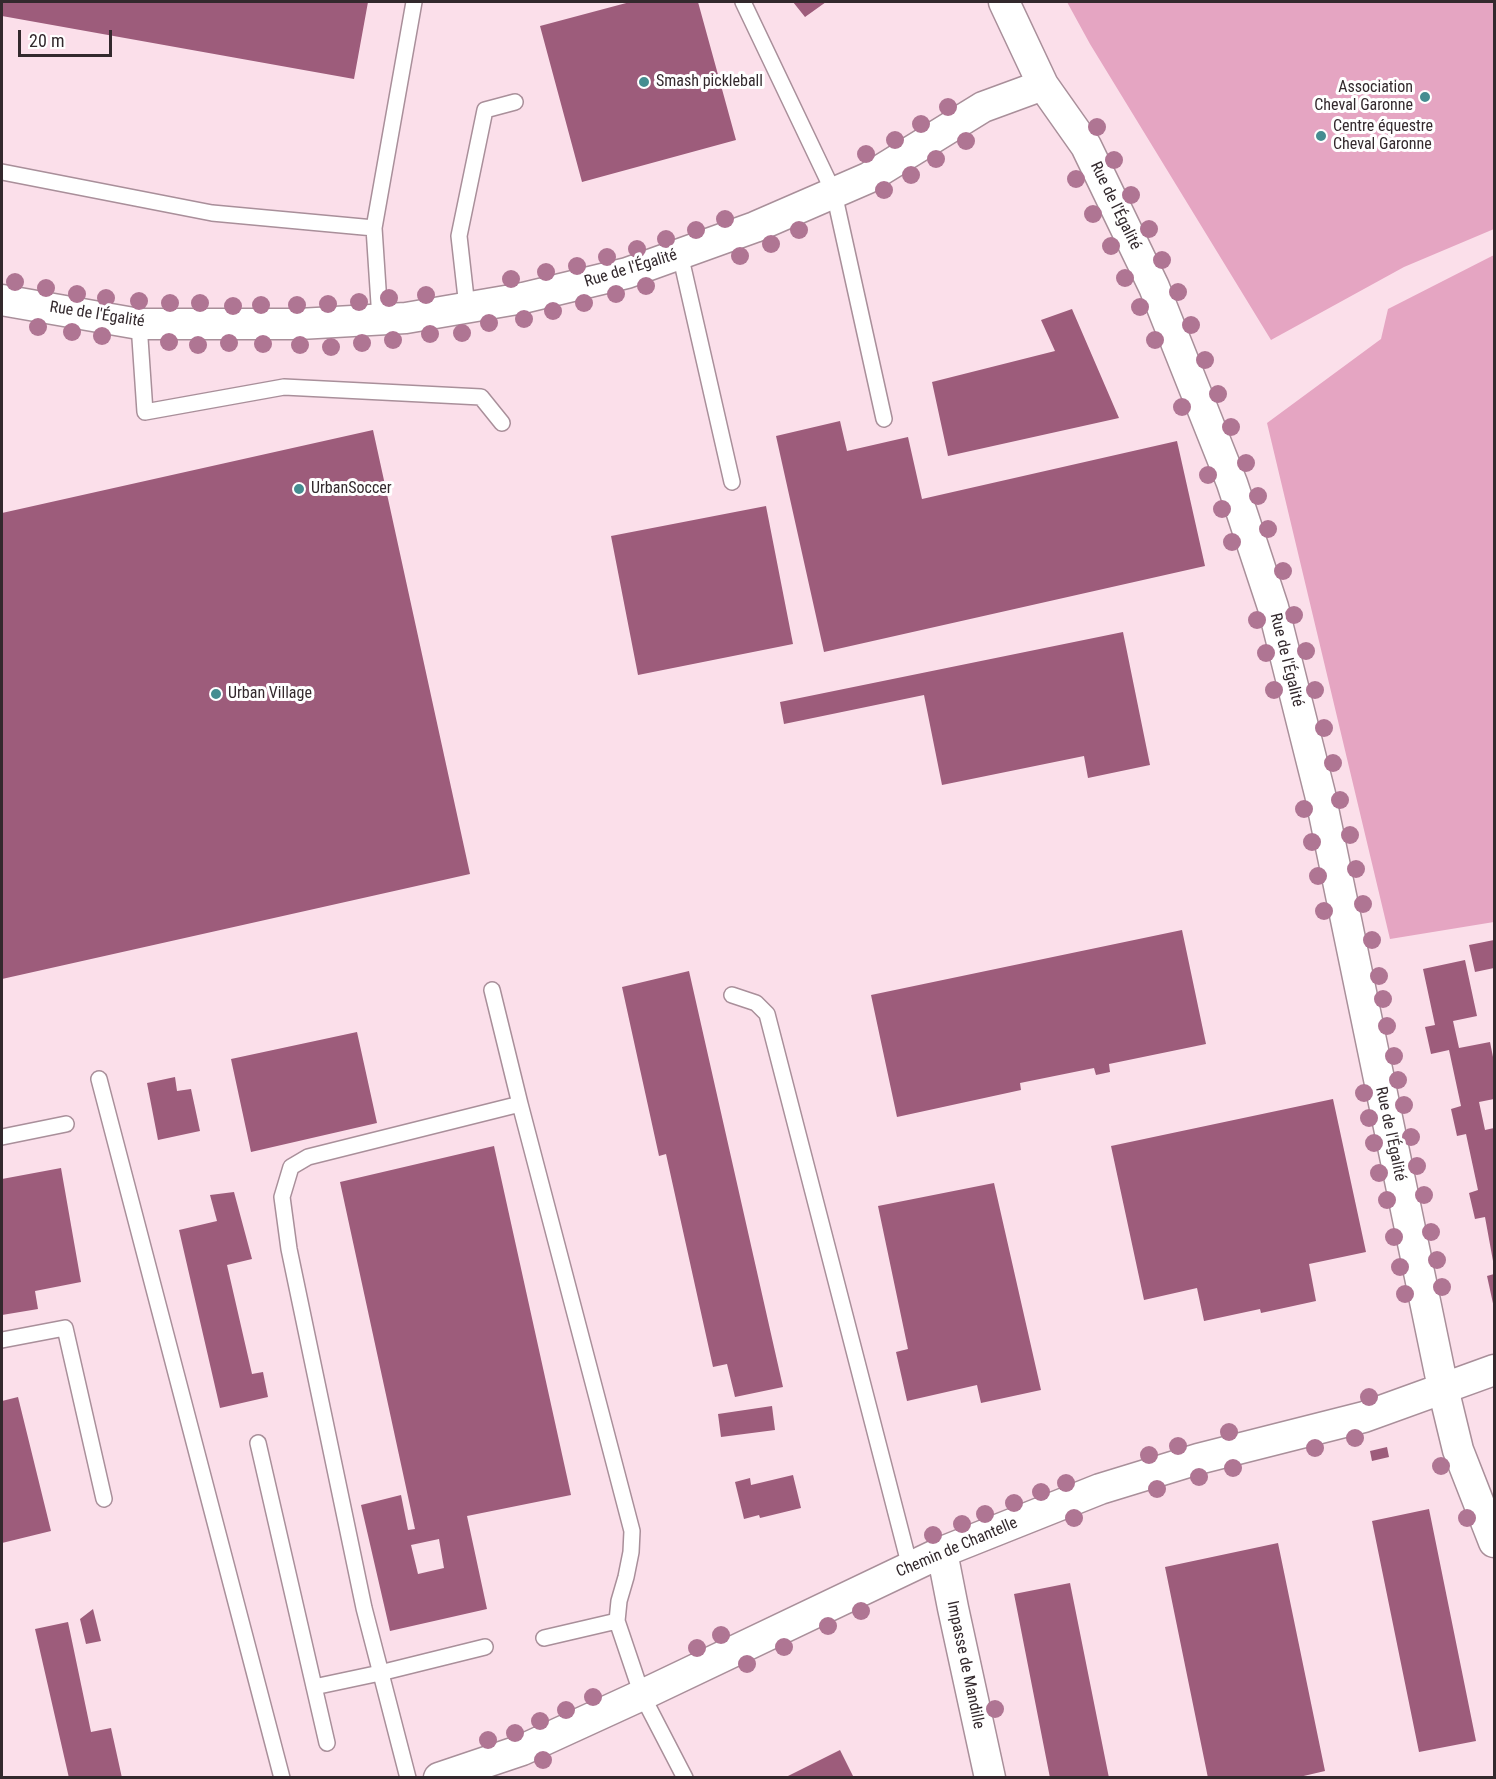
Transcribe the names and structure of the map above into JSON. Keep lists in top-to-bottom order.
{
  "streets": {
    "street": ["Rue de l'Égalité", "Chemin de Chantelle", "Impasse de Mandille"]
  },
  "crossings": [
    ["Rue de l'Égalité", "Chemin de Chantelle"],
    ["Chemin de Chantelle", "Impasse de Mandille"]
  ],
  "places": [
    "Smash pickleball",
    "Association Cheval Garonne",
    "Centre équestre Cheval Garonne",
    "UrbanSoccer",
    "Urban Village"
  ],
  "scale_bar": "20 m"
}
